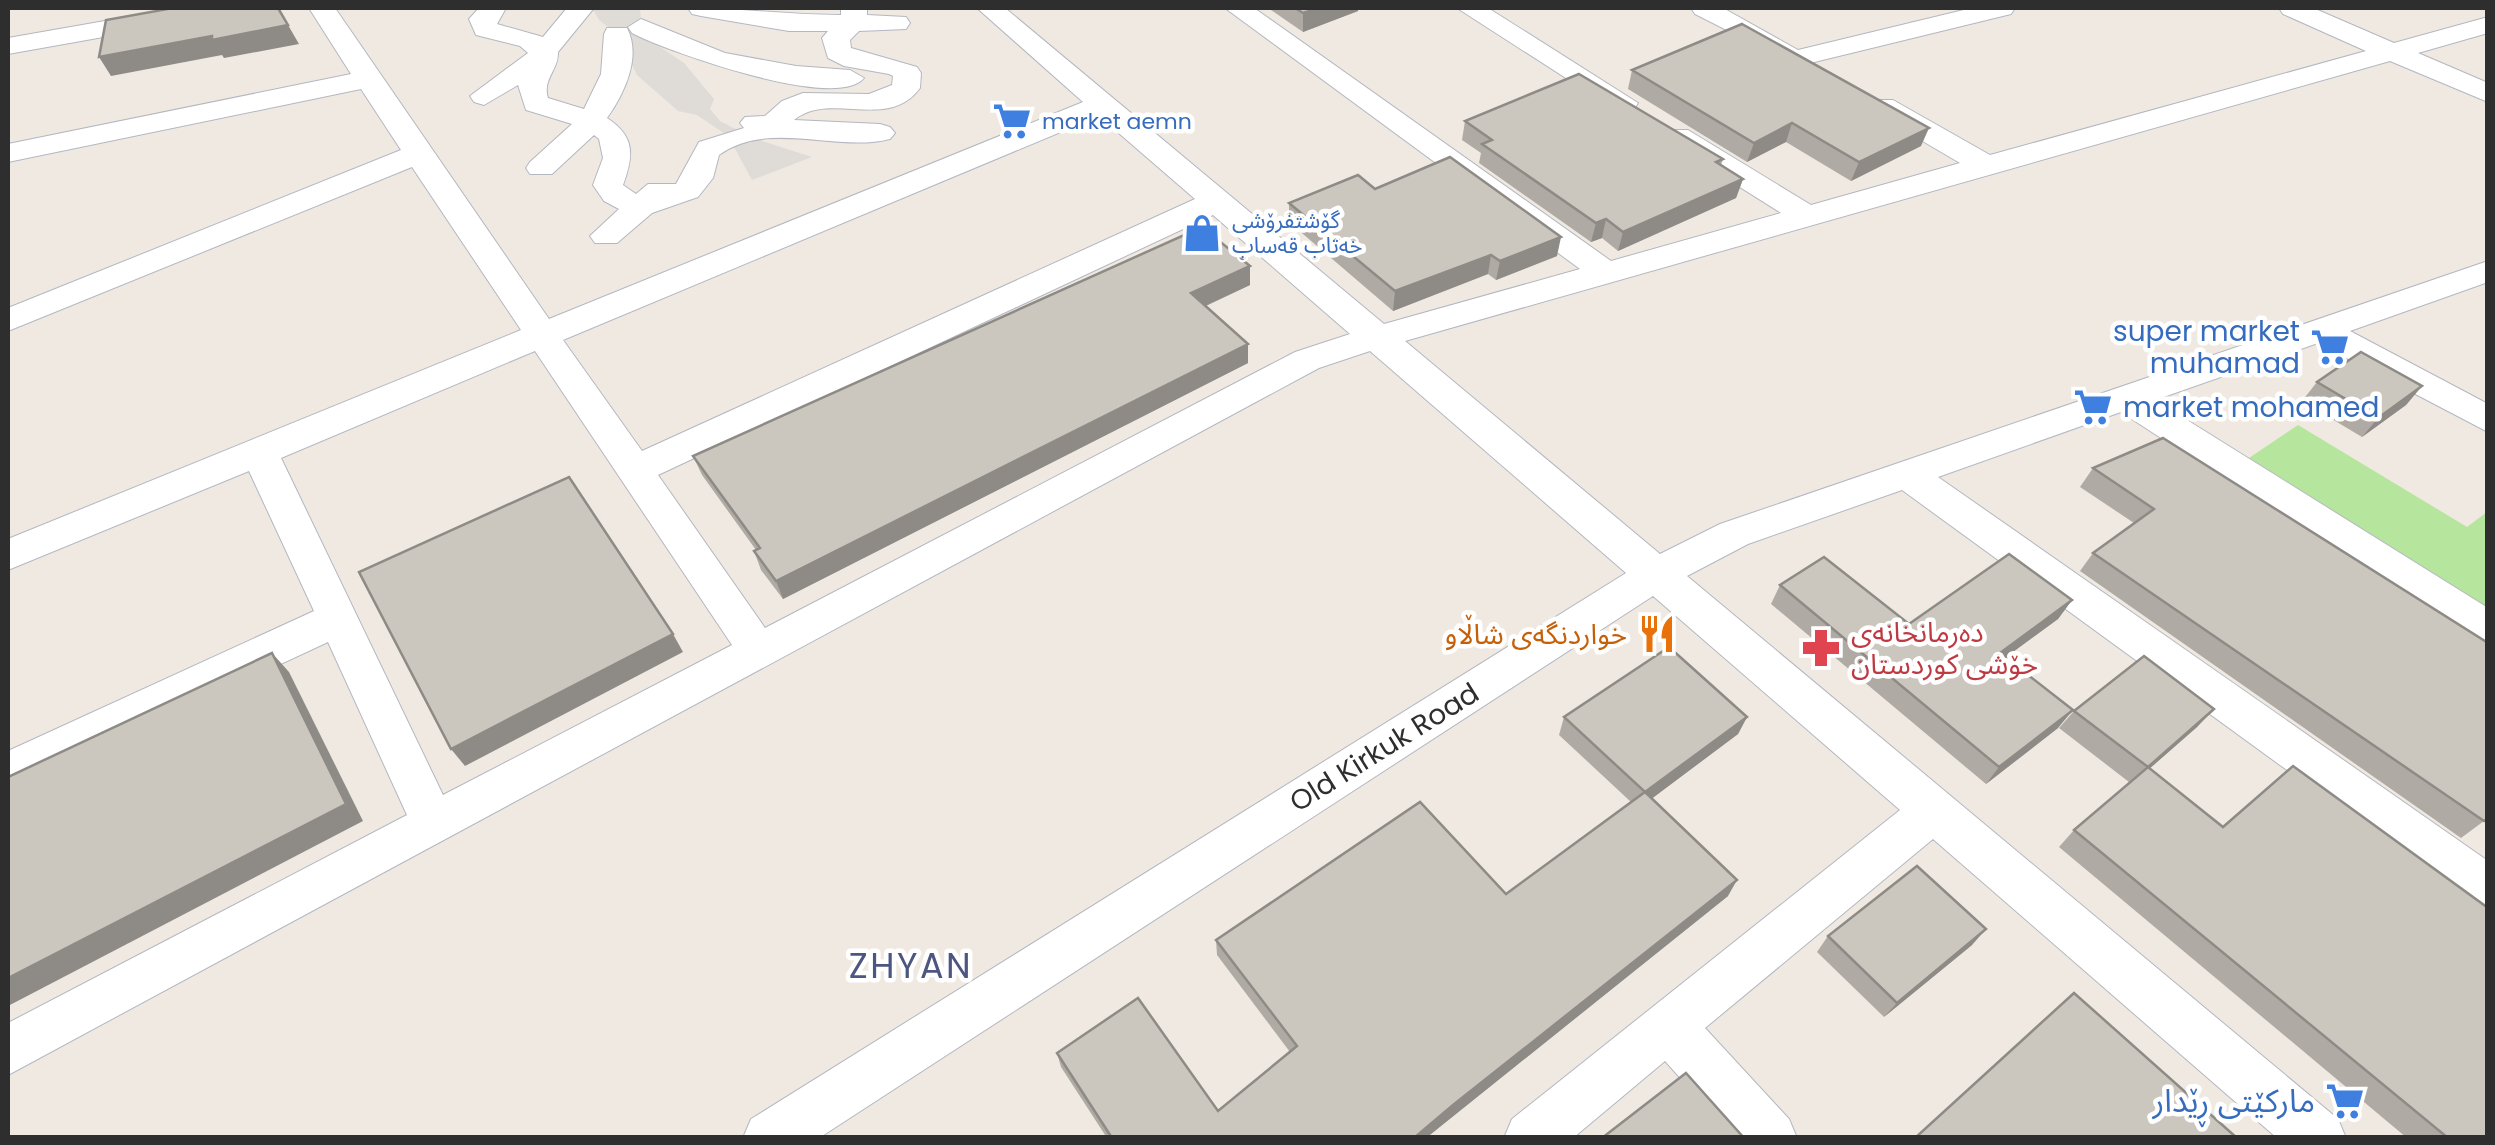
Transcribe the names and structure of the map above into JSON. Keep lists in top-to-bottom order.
{
  "streets": {
    "street": ["Old Kirkuk Road"]
  },
  "districts": ["ZHYAN"],
  "places": {
    "supermarket": [
      "market aemn",
      "super market muhamad",
      "market mohamed",
      "مارکێتی ڕێدار"
    ],
    "shop": ["گۆشتفرۆشی خەتاب قەساب"],
    "restaurant": ["خواردنگەی شاڵاو"],
    "pharmacy": ["دەرمانخانەی خۆشی کوردستان"]
  }
}
